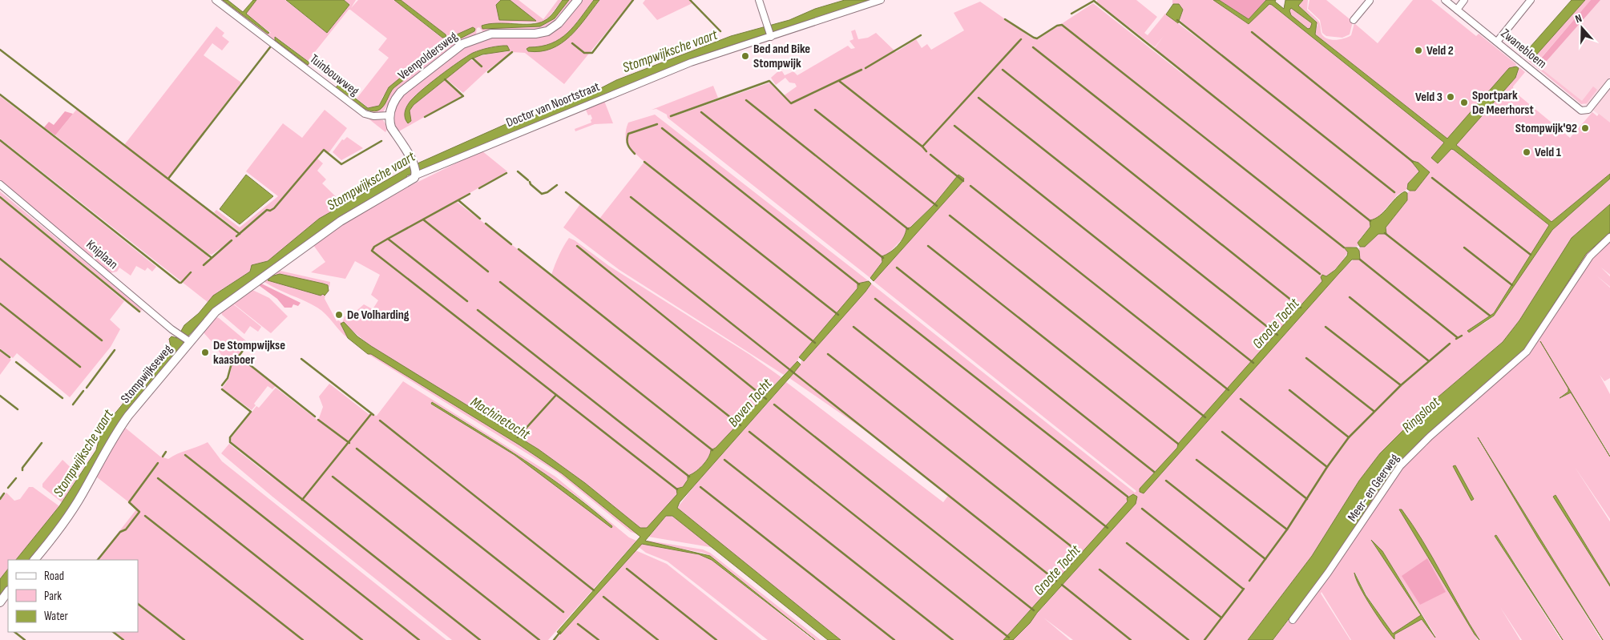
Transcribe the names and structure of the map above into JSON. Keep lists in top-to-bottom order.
{
  "streets": {
    "street": [
      "Zwanebloem",
      "Veenpoldersweg",
      "Tuinbouwweg",
      "Doctor van Noortstraat",
      "Kniplaan",
      "Stompwijkseweg",
      "Meer- en Geerweg"
    ]
  },
  "crossings": [
    ["Veenpoldersweg", "Tuinbouwweg"],
    ["Doctor van Noortstraat", "Stompwijkseweg"],
    ["Kniplaan", "Stompwijkseweg"]
  ],
  "water": [
    "Stompwijksche vaart",
    "Groote Tocht",
    "Boven Tocht",
    "Ringsloot",
    "Machinetocht"
  ],
  "places": [
    "Veld 2",
    "Bed and Bike Stompwijk",
    "Veld 3",
    "Sportpark De Meerhorst",
    "Stompwijk'92",
    "Veld 1",
    "De Volharding",
    "De Stompwijkse kaasboer"
  ],
  "legend": ["Road", "Park", "Water"],
  "north": "top"
}
